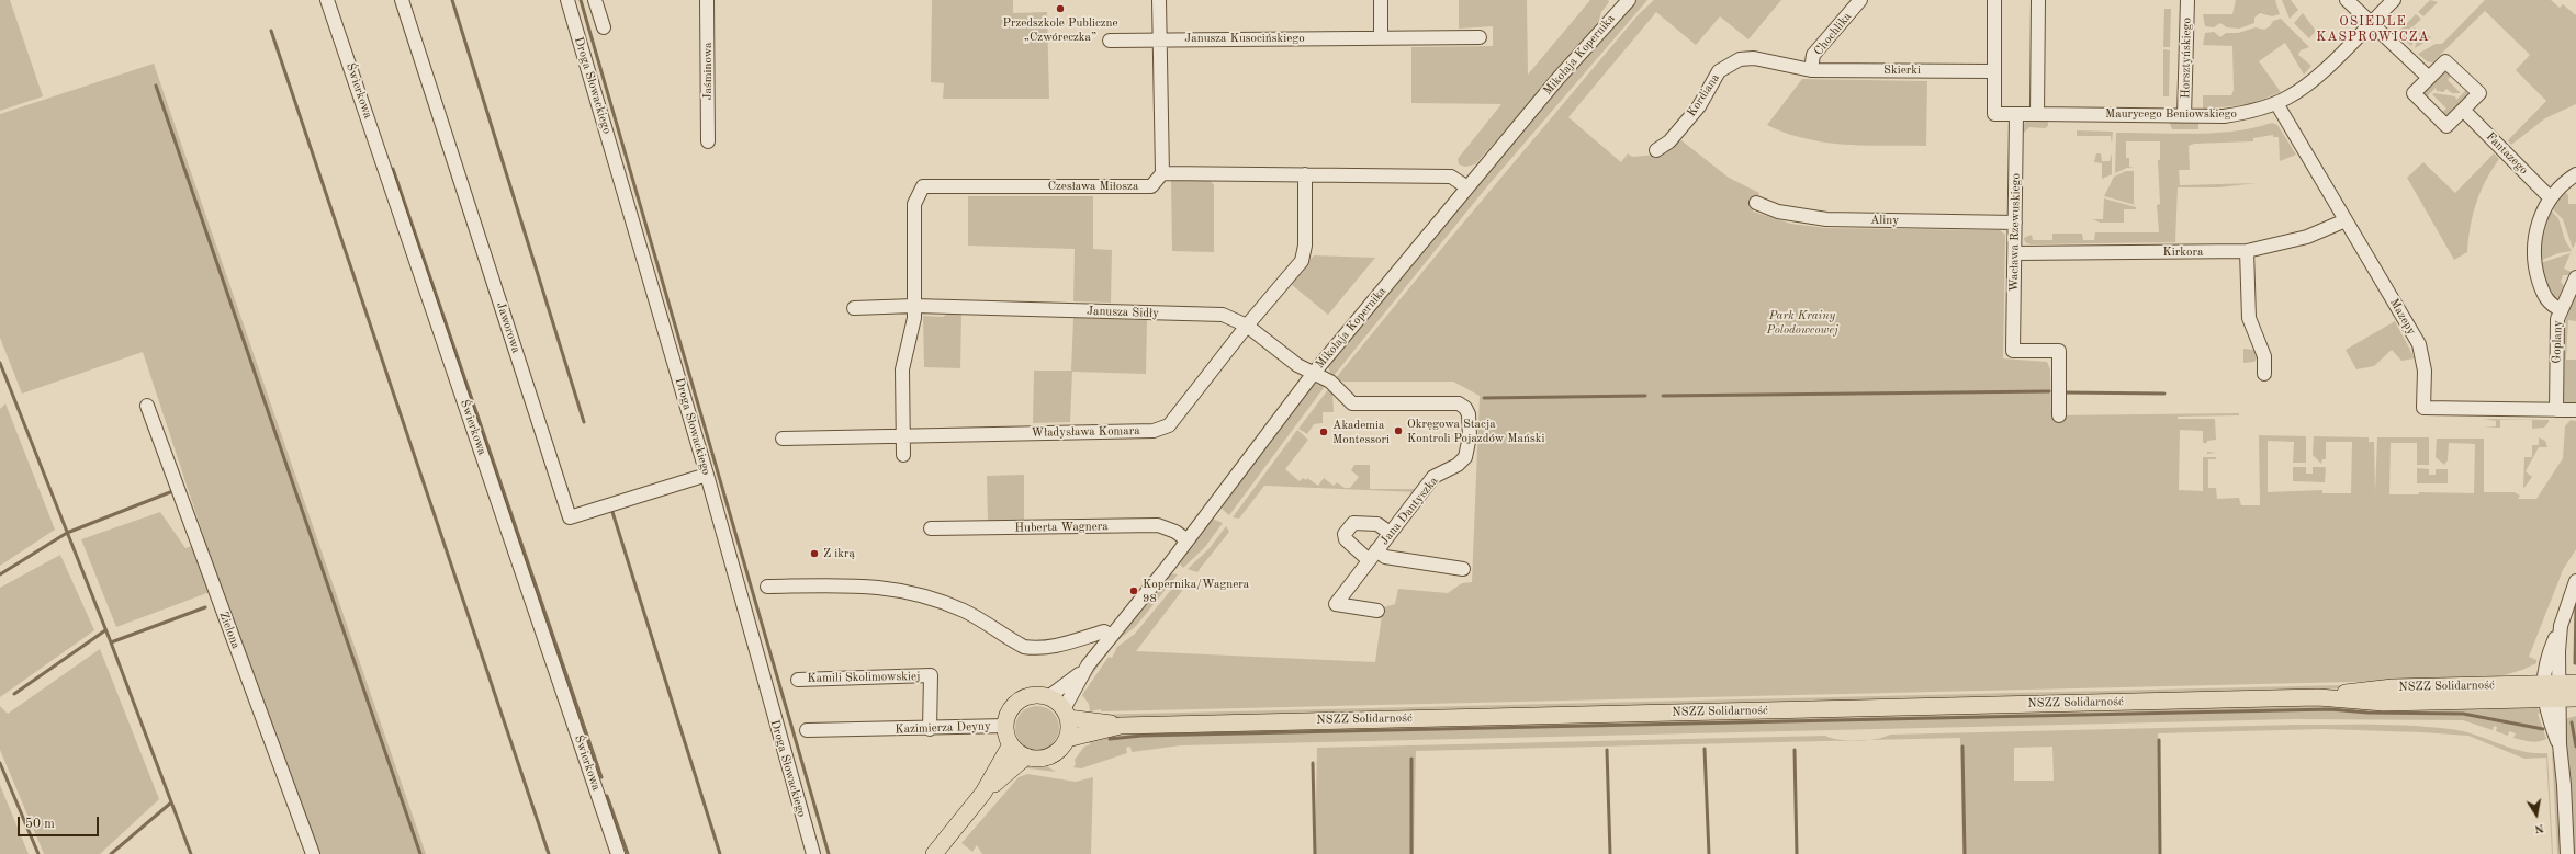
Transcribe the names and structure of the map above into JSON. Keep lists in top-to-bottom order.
{
  "streets": {
    "main road": ["Mikołaja Kopernika", "NSZZ Solidarność"],
    "street": [
      "Chochlika",
      "Janusza Kusocińskiego",
      "Horsztyńskiego",
      "Skierki",
      "Jaśminowa",
      "Droga Słowackiego",
      "Świerkowa",
      "Kordiana",
      "Maurycego Beniowskiego",
      "Fantazego",
      "Czesława Miłosza",
      "Aliny",
      "Wacława Rzewuskiego",
      "Kirkora",
      "Janusza Sidły",
      "Mazepy",
      "Jaworowa",
      "Goplany",
      "Władysława Komara",
      "Jana Dantyszka",
      "Huberta Wagnera",
      "Zielona",
      "Kamili Skolimowskiej",
      "Kazimierza Deyny"
    ]
  },
  "crossings": [
    ["Chochlika", "Skierki"],
    ["Chochlika", "Kordiana"],
    ["Mikołaja Kopernika", "Janusza Sidły"],
    ["Mikołaja Kopernika", "Jana Dantyszka"],
    ["Mikołaja Kopernika", "Huberta Wagnera"],
    ["Mikołaja Kopernika", "NSZZ Solidarność"],
    ["Mikołaja Kopernika", "Kazimierza Deyny"],
    ["Horsztyńskiego", "Maurycego Beniowskiego"],
    ["Skierki", "Kordiana"],
    ["Droga Słowackiego", "Jaworowa"],
    ["Maurycego Beniowskiego", "Mazepy"],
    ["Czesława Miłosza", "Janusza Sidły"],
    ["Aliny", "Wacława Rzewuskiego"],
    ["Wacława Rzewuskiego", "Kirkora"],
    ["Kirkora", "Mazepy"],
    ["Janusza Sidły", "Władysława Komara"],
    ["Janusza Sidły", "Jana Dantyszka"],
    ["Mazepy", "Goplany"],
    ["Kamili Skolimowskiej", "Kazimierza Deyny"],
    ["NSZZ Solidarność", "Kazimierza Deyny"]
  ],
  "districts": ["OSIEDLE KASPROWICZA"],
  "parks": ["Park Krainy Polodowcowej"],
  "places": [
    "Przedszkole Publiczne „Czwóreczka”",
    "Okręgowa Stacja Kontroli Pojazdów Mański",
    "Akademia Montessori",
    "Z ikrą",
    "Kopernika/Wagnera 98"
  ],
  "scale_bar": "50 m",
  "north": "bottom"
}
